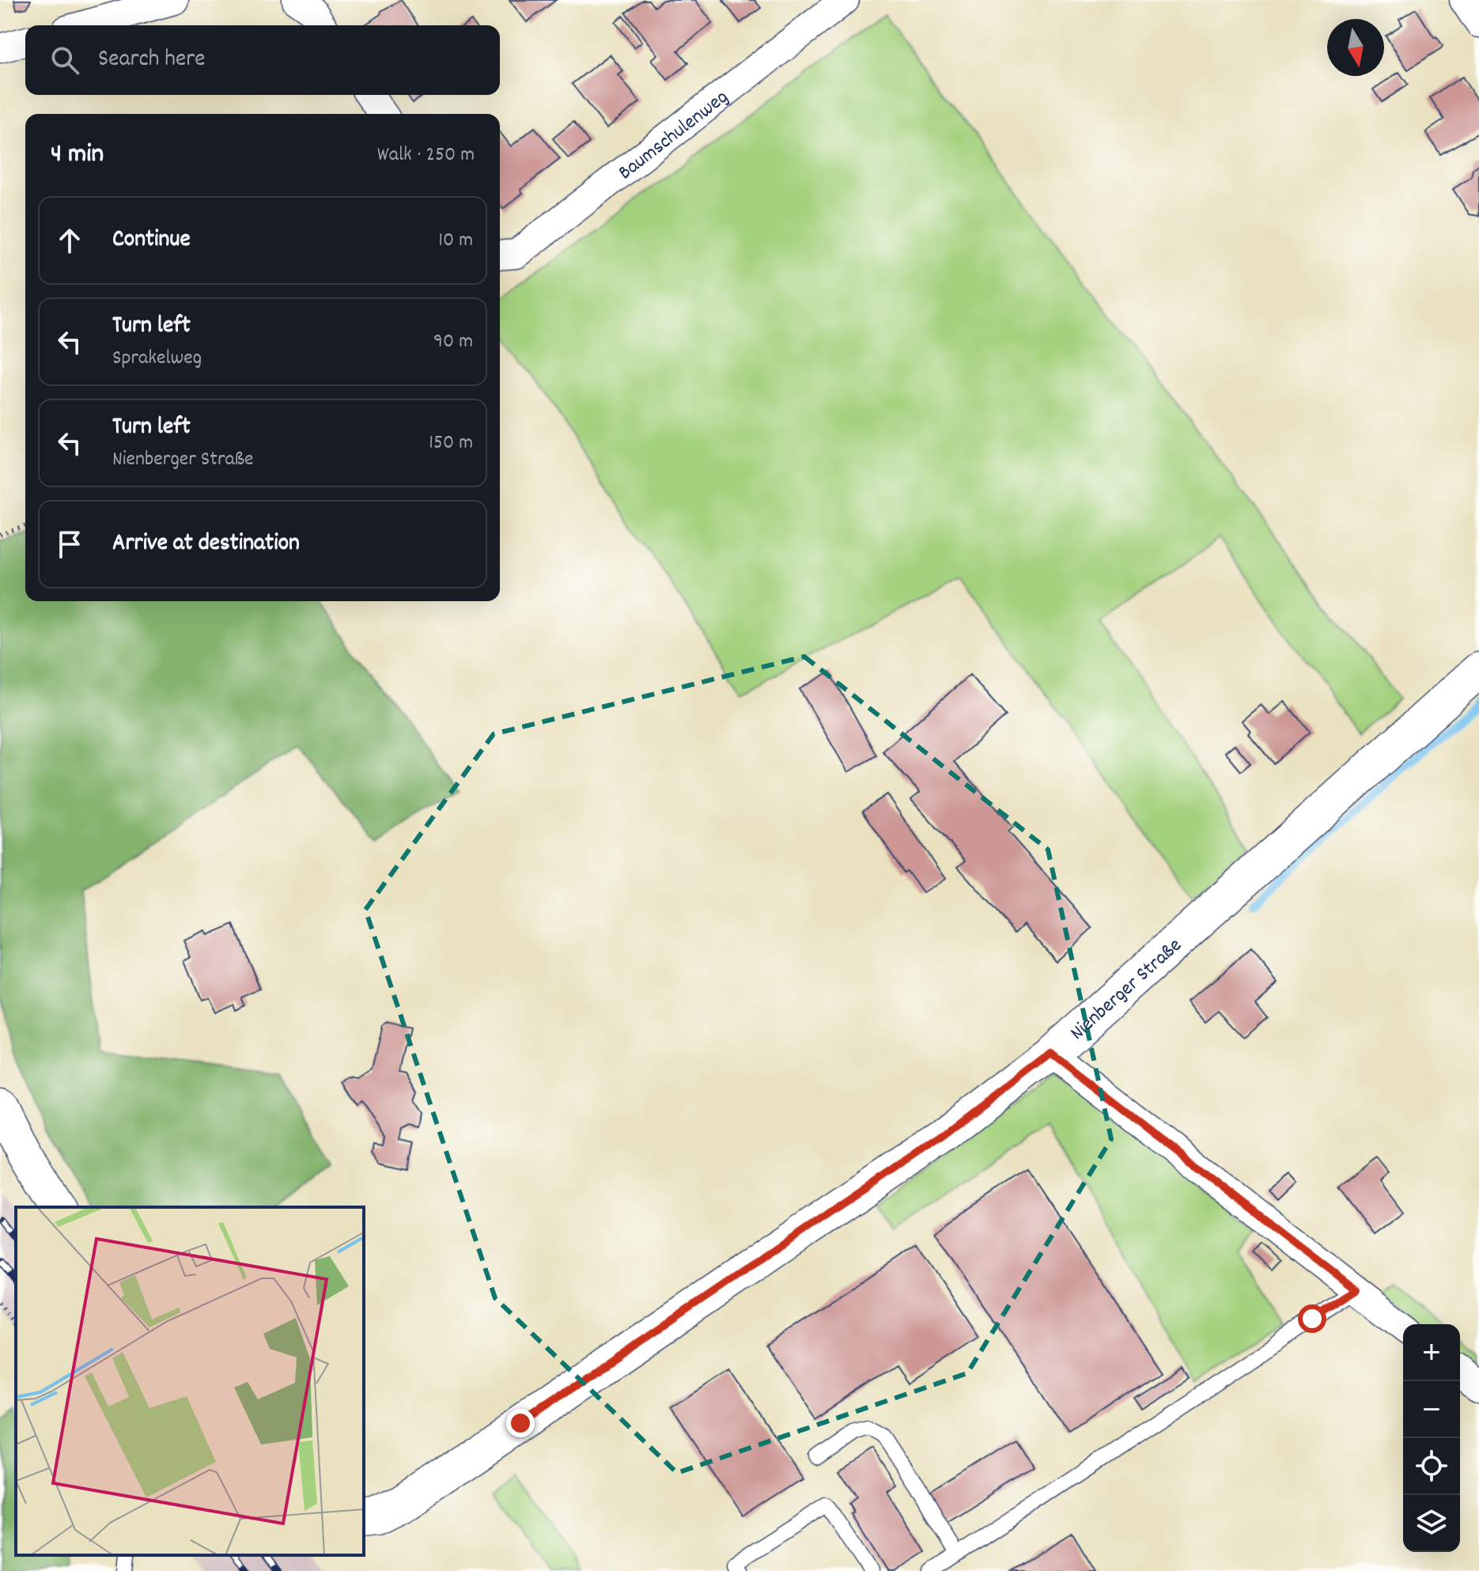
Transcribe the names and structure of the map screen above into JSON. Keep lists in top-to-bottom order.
{
  "streets": {
    "street": ["Baumschulenweg", "Nienberger Straße"]
  },
  "north": "bottom",
  "page": {
    "search": "Search here",
    "heading": ["4 min", "Walk · 250 m"],
    "list": [
      ["Continue", "10 m"],
      ["Turn left", "Sprakelweg", "90 m"],
      ["Turn left", "Nienberger Straße", "150 m"],
      "Arrive at destination"
    ],
    "map_buttons": ["+", "−"]
  }
}
